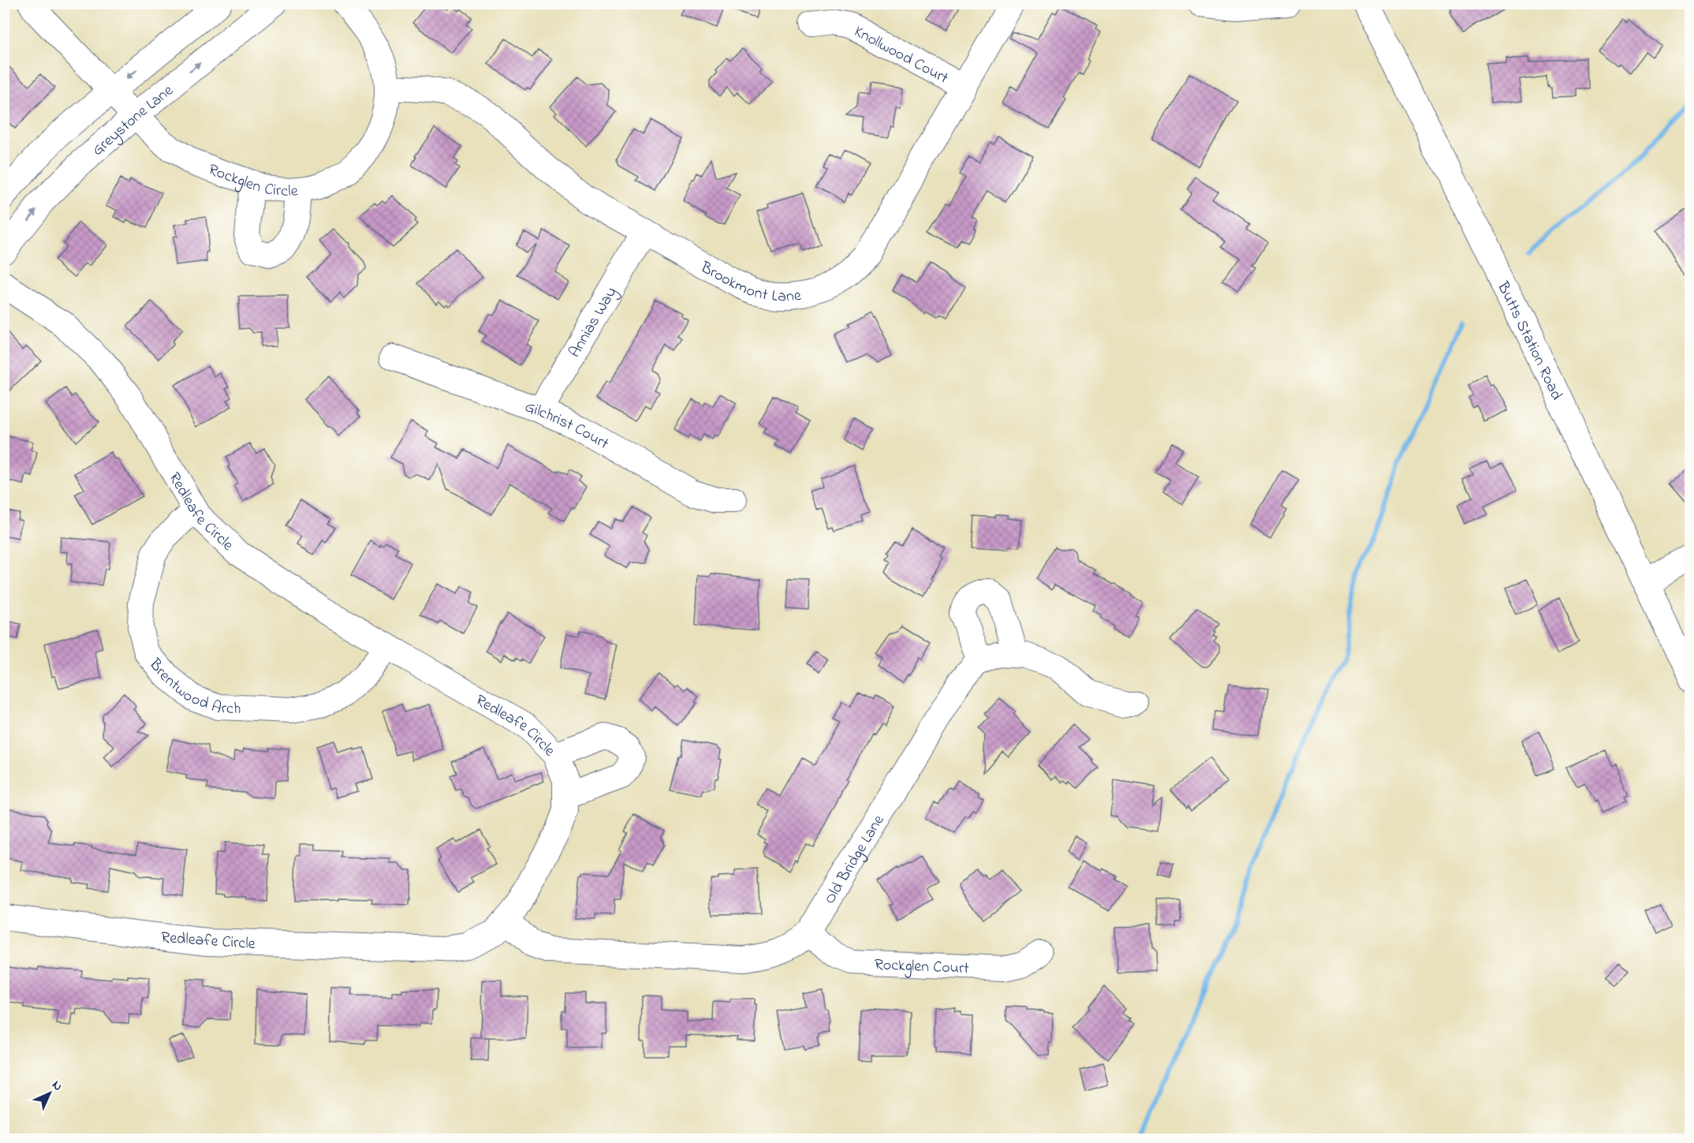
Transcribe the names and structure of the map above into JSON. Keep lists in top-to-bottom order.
{
  "streets": {
    "main road": ["Butts Station Road"],
    "street": [
      "Knollwood Court",
      "Greystone Lane",
      "Rockglen Circle",
      "Brookmont Lane",
      "Annias Way",
      "Gilchrist Court",
      "Redleafe Circle",
      "Brentwood Arch",
      "Old Bridge Lane",
      "Rockglen Court"
    ]
  },
  "crossings": [
    ["Knollwood Court", "Brookmont Lane"],
    ["Greystone Lane", "Rockglen Circle"],
    ["Rockglen Circle", "Brookmont Lane"],
    ["Brookmont Lane", "Annias Way"],
    ["Annias Way", "Gilchrist Court"],
    ["Redleafe Circle", "Brentwood Arch"],
    ["Redleafe Circle", "Old Bridge Lane"],
    ["Old Bridge Lane", "Rockglen Court"]
  ],
  "north": "top right"
}
